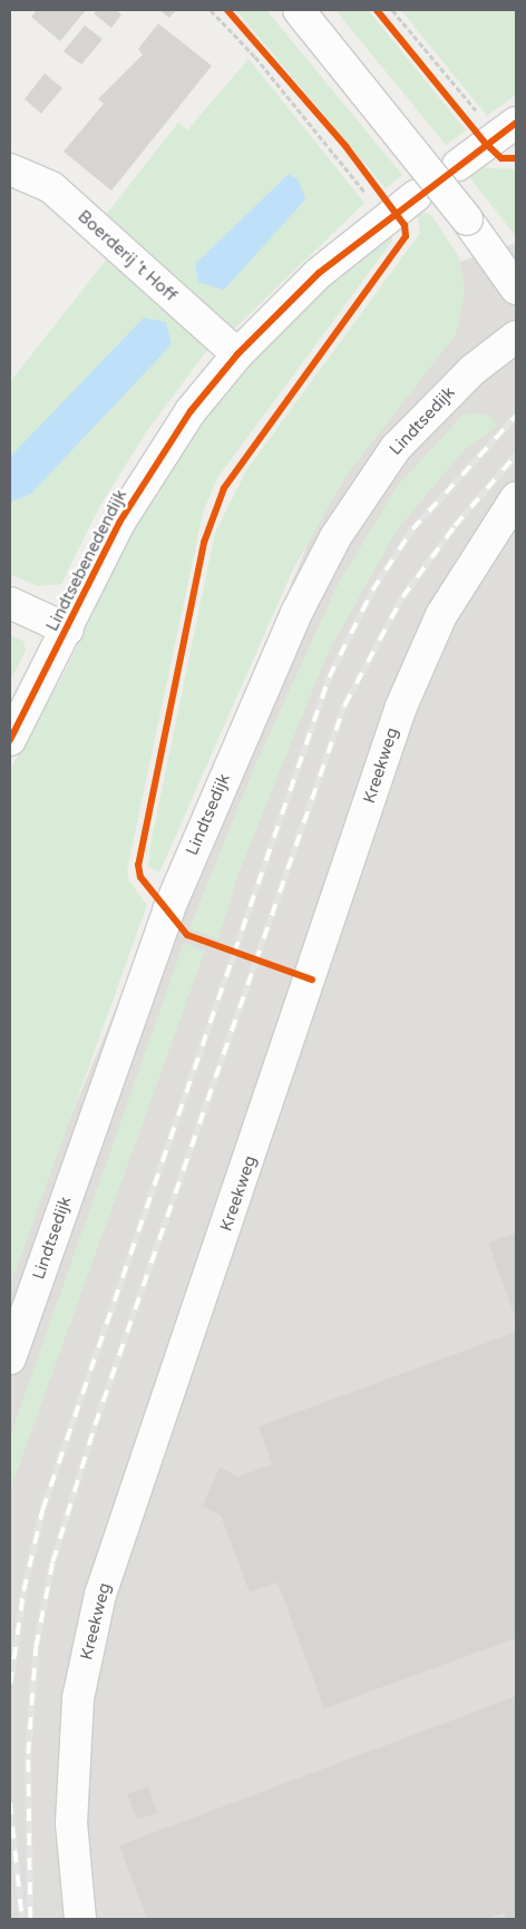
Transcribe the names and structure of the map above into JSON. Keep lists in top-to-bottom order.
{
  "streets": {
    "street": [
      "Boerderij 't Hoff",
      "Lindtsedijk",
      "Lindtsebenedendijk",
      "Kreekweg"
    ]
  },
  "crossings": [
    ["Boerderij 't Hoff", "Lindtsebenedendijk"]
  ]
}
